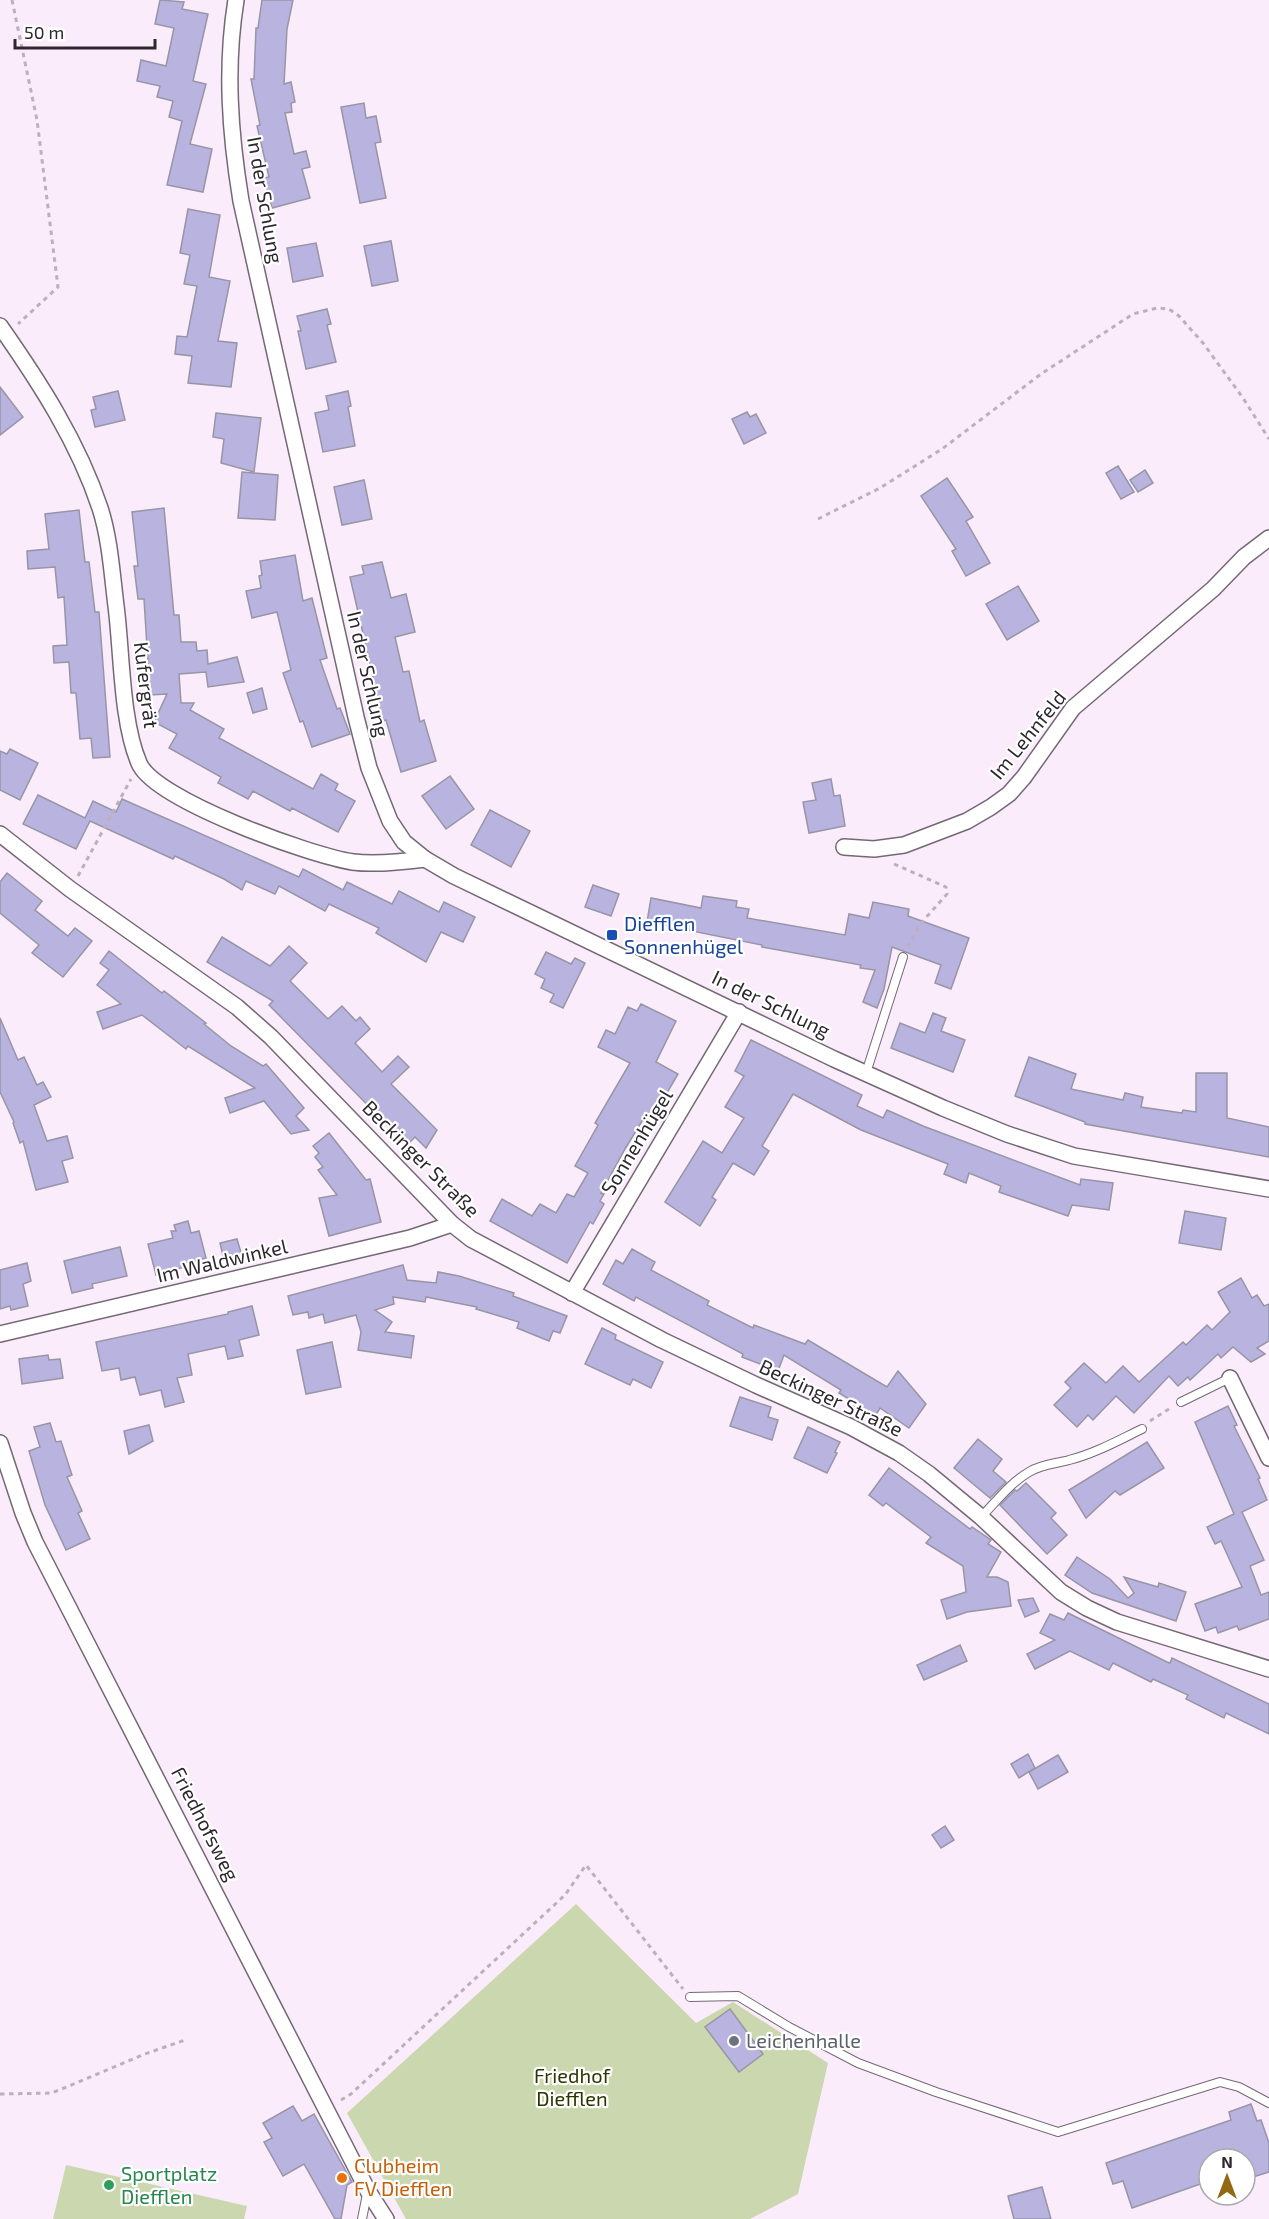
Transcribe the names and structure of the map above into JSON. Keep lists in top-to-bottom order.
{
  "streets": {
    "street": [
      "In der Schlung",
      "Kufergrät",
      "Im Lehnfeld",
      "Sonnenhügel",
      "Beckinger Straße",
      "Im Waldwinkel",
      "Friedhofsweg"
    ]
  },
  "crossings": [
    ["In der Schlung", "Sonnenhügel"],
    ["Sonnenhügel", "Beckinger Straße"],
    ["Beckinger Straße", "Im Waldwinkel"]
  ],
  "parks": ["Friedhof Diefflen"],
  "places": {
    "transit": ["Diefflen Sonnenhügel"],
    "other": ["Leichenhalle", "Clubheim FV Diefflen", "Sportplatz Diefflen"]
  },
  "scale_bar": "50 m",
  "north": "top"
}
